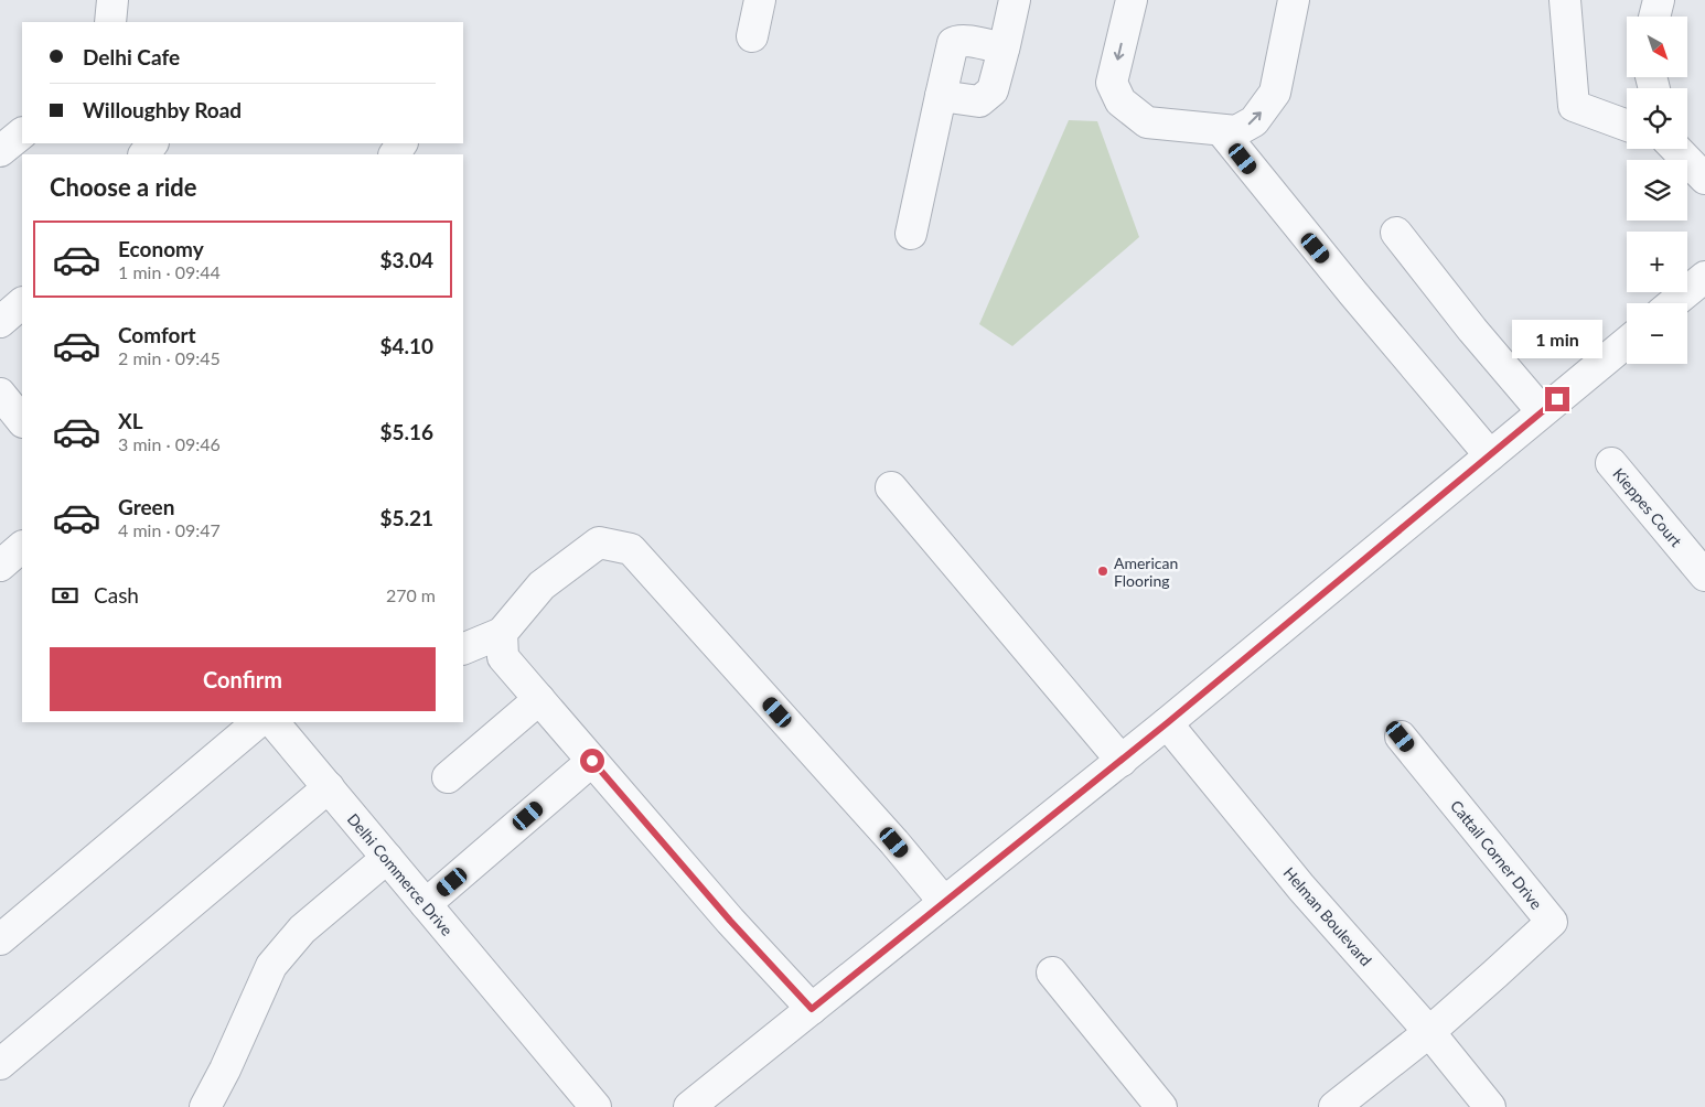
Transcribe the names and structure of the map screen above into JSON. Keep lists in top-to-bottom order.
{
  "streets": {
    "street": [
      "Kieppes Court",
      "Cattail Corner Drive",
      "Delhi Commerce Drive",
      "Helman Boulevard"
    ]
  },
  "crossings": [
    ["Cattail Corner Drive", "Helman Boulevard"]
  ],
  "places": ["American Flooring"],
  "north": "bottom right",
  "page": {
    "map_buttons": ["+", "−"],
    "banner": ["Delhi Cafe", "Willoughby Road"],
    "heading": "Choose a ride",
    "list": [
      {
        "name": "Economy",
        "note": "1 min · 09:44",
        "value": "$3.04"
      },
      {
        "name": "Comfort",
        "note": "2 min · 09:45",
        "value": "$4.10"
      },
      {
        "name": "XL",
        "note": "3 min · 09:46",
        "value": "$5.16"
      },
      {
        "name": "Green",
        "note": "4 min · 09:47",
        "value": "$5.21"
      }
    ],
    "bubble": "1 min",
    "pay": ["Cash", "270 m"],
    "buttons": "Confirm"
  }
}
